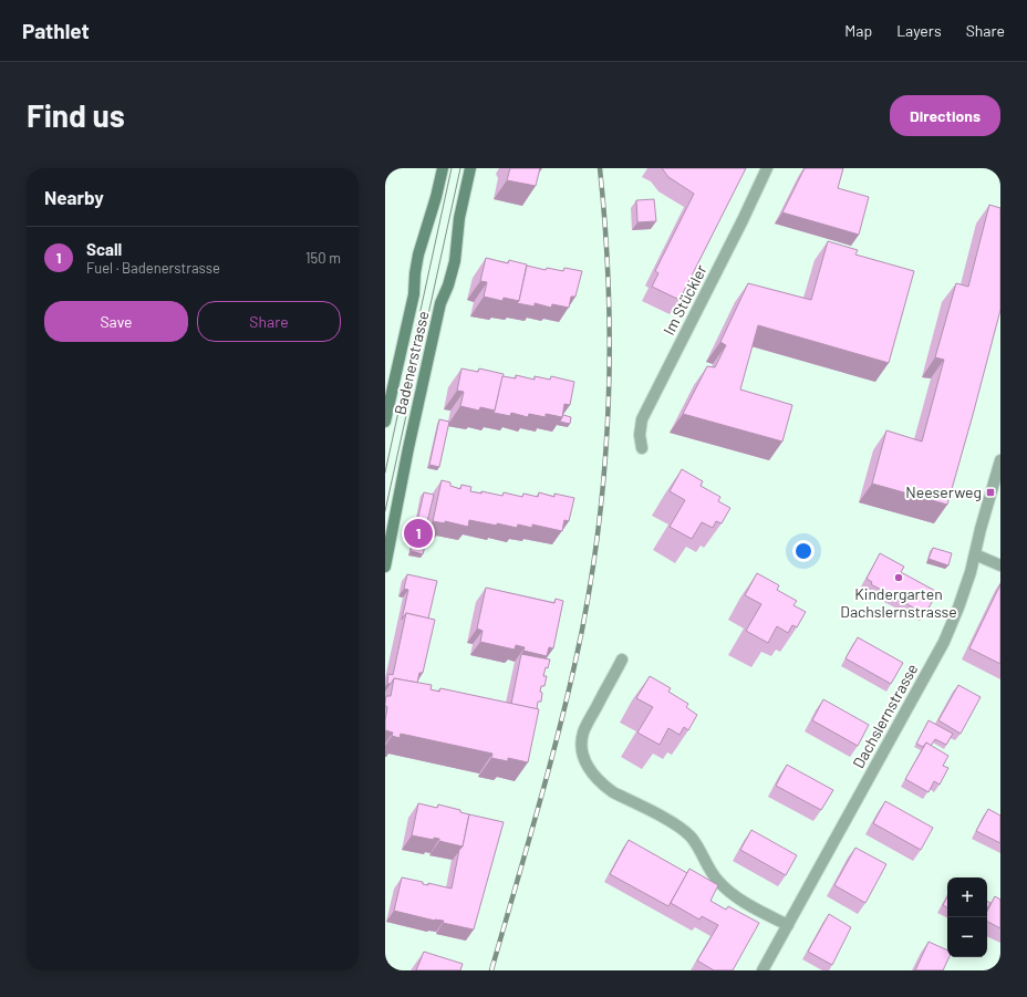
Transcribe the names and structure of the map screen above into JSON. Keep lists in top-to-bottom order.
{
  "streets": {
    "street": ["Im Stückler", "Badenerstrasse", "Dachslernstrasse"]
  },
  "places": {
    "transit": ["Neeserweg"],
    "other": ["Kindergarten Dachslernstrasse"]
  },
  "page": {
    "header": "Pathlet",
    "nav": ["Map", "Layers", "Share"],
    "buttons": [
      "Directions",
      ["Save", "Share"]
    ],
    "title": "Find us",
    "heading": "Nearby",
    "list": [
      {
        "mark": "1",
        "name": "Scall",
        "note": "Fuel · Badenerstrasse",
        "value": "150 m"
      }
    ],
    "pins": "1",
    "map_buttons": ["+", "−"]
  }
}
